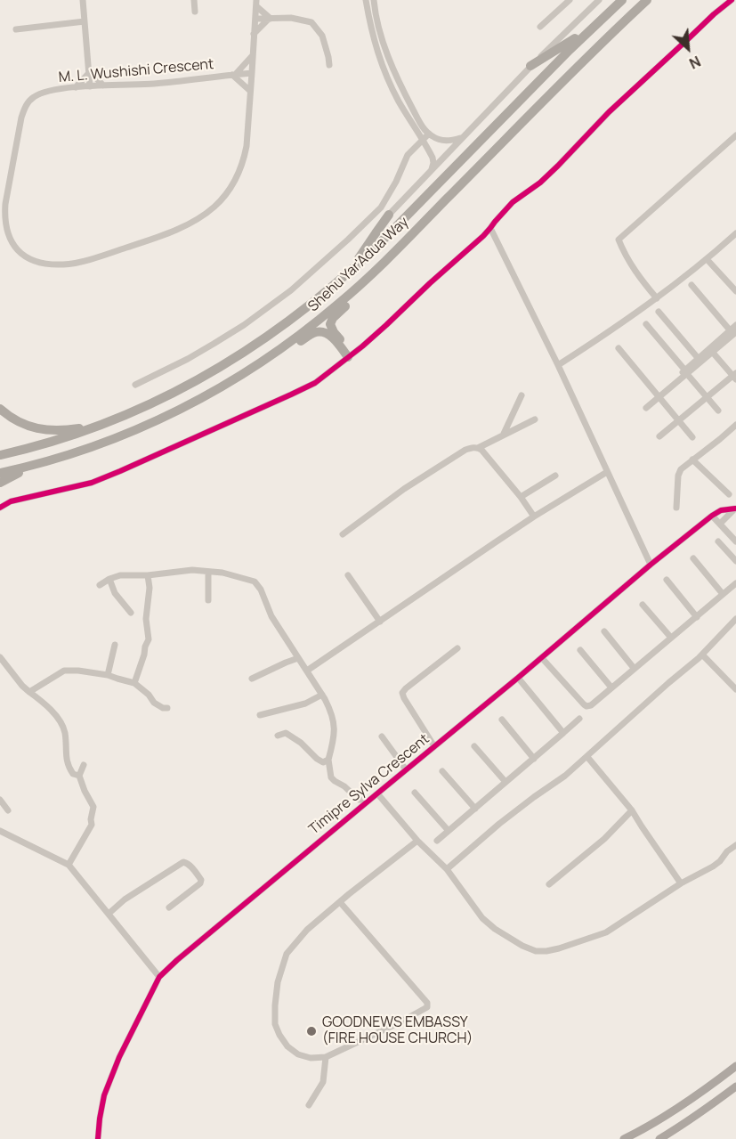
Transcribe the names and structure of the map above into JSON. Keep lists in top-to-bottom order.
{
  "streets": {
    "highway": ["Shehu Yar'Adua Way"],
    "street": ["M. L. Wushishi Crescent", "Timipre Sylva Crescent"]
  },
  "places": ["GOODNEWS EMBASSY (FIRE HOUSE CHURCH)"],
  "north": "bottom right"
}
